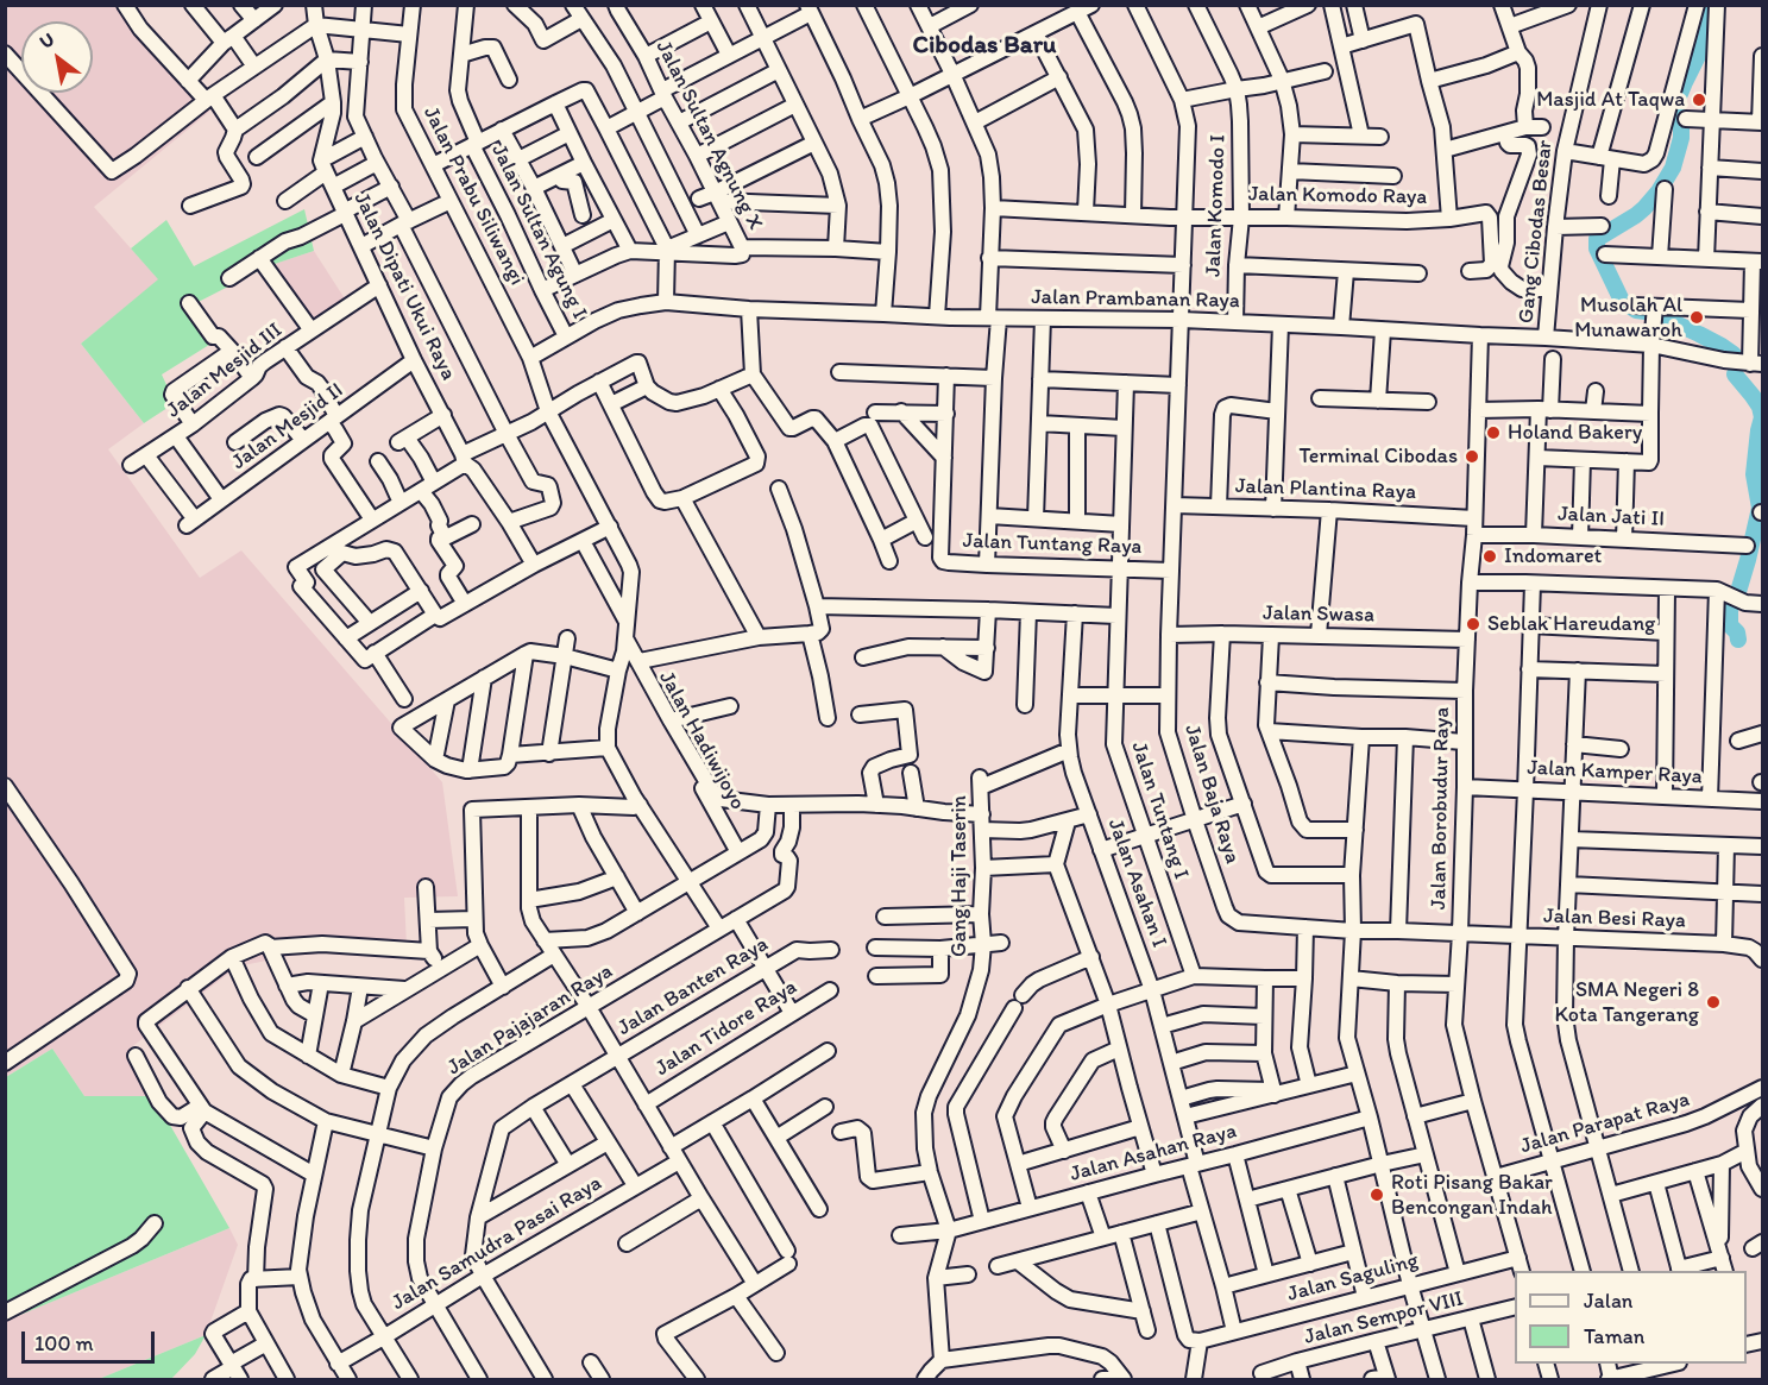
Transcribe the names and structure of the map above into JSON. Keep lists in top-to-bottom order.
{
  "streets": {
    "street": [
      "Jalan Sultan Agnung X",
      "Jalan Prabu Siliwangi",
      "Jalan Komodo Raya",
      "Jalan Komodo I",
      "Jalan Sultan Agung I",
      "Gang Cibodas Besar",
      "Jalan Dipati Ukui Raya",
      "Jalan Prambanan Raya",
      "Jalan Mesjid III",
      "Jalan Mesjid II",
      "Jalan Plantina Raya",
      "Jalan Jati II",
      "Jalan Tuntang Raya",
      "Jalan Swasa",
      "Jalan Hadiwijoyo",
      "Jalan Kamper Raya",
      "Jalan Baja Raya",
      "Jalan Borobudur Raya",
      "Jalan Tuntang I",
      "Gang Haji Taserin",
      "Jalan Asahan I",
      "Jalan Besi Raya",
      "Jalan Banten Raya",
      "Jalan Pajajaran Raya",
      "Jalan Tidore Raya",
      "Jalan Parapat Raya",
      "Jalan Asahan Raya",
      "Jalan Samudra Pasai Raya",
      "Jalan Saguling",
      "Jalan Sempor VIII"
    ]
  },
  "crossings": [
    ["Jalan Prabu Siliwangi", "Jalan Prambanan Raya"],
    ["Jalan Prabu Siliwangi", "Jalan Hadiwijoyo"],
    ["Jalan Komodo Raya", "Jalan Komodo I"],
    ["Jalan Komodo Raya", "Jalan Baja Raya"],
    ["Jalan Komodo I", "Jalan Prambanan Raya"],
    ["Jalan Sultan Agung I", "Jalan Prambanan Raya"],
    ["Gang Cibodas Besar", "Jalan Prambanan Raya"],
    ["Jalan Dipati Ukui Raya", "Jalan Mesjid III"],
    ["Jalan Dipati Ukui Raya", "Jalan Mesjid II"],
    ["Jalan Prambanan Raya", "Jalan Baja Raya"],
    ["Jalan Prambanan Raya", "Jalan Borobudur Raya"],
    ["Jalan Mesjid III", "Jalan Mesjid II"],
    ["Jalan Plantina Raya", "Jalan Baja Raya"],
    ["Jalan Plantina Raya", "Jalan Borobudur Raya"],
    ["Jalan Jati II", "Jalan Borobudur Raya"],
    ["Jalan Tuntang Raya", "Jalan Baja Raya"],
    ["Jalan Tuntang Raya", "Jalan Tuntang I"],
    ["Jalan Swasa", "Jalan Baja Raya"],
    ["Jalan Swasa", "Jalan Borobudur Raya"],
    ["Jalan Kamper Raya", "Jalan Borobudur Raya"],
    ["Jalan Baja Raya", "Jalan Borobudur Raya"],
    ["Jalan Baja Raya", "Jalan Besi Raya"],
    ["Jalan Borobudur Raya", "Jalan Besi Raya"],
    ["Jalan Borobudur Raya", "Jalan Parapat Raya"],
    ["Jalan Borobudur Raya", "Jalan Saguling"],
    ["Gang Haji Taserin", "Jalan Asahan I"],
    ["Gang Haji Taserin", "Jalan Asahan Raya"],
    ["Jalan Asahan I", "Jalan Asahan Raya"],
    ["Jalan Asahan I", "Jalan Saguling"],
    ["Jalan Banten Raya", "Jalan Samudra Pasai Raya"],
    ["Jalan Pajajaran Raya", "Jalan Samudra Pasai Raya"]
  ],
  "districts": ["Cibodas Baru"],
  "places": [
    "Masjid At Taqwa",
    "Musolah Al Munawaroh",
    "Holand Bakery",
    "Terminal Cibodas",
    "Indomaret",
    "Seblak Hareudang",
    "SMA Negeri 8 Kota Tangerang",
    "Roti Pisang Bakar Bencongan Indah"
  ],
  "legend": ["Jalan", "Taman"],
  "scale_bar": "100 m",
  "north": "top left"
}
